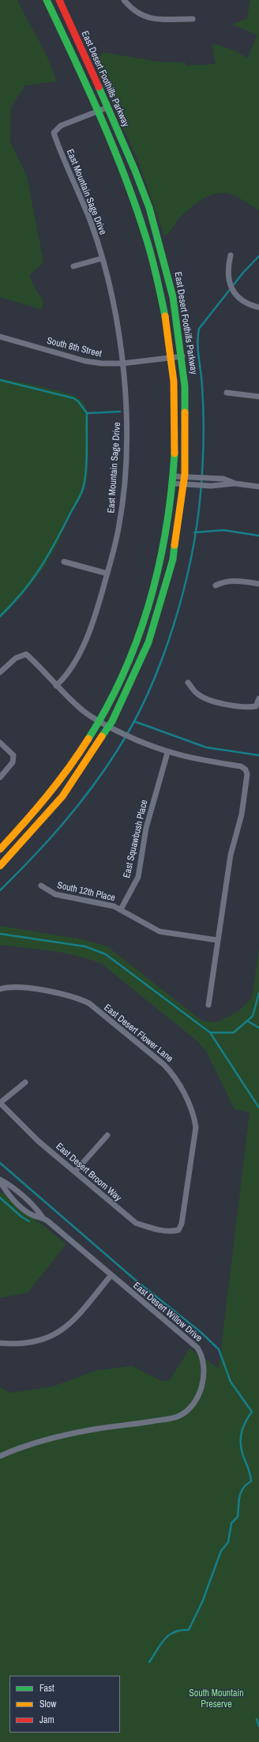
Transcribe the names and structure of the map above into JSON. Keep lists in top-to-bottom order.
{
  "streets": {
    "street": [
      "East Desert Foothills Parkway",
      "East Mountain Sage Drive",
      "South 8th Street",
      "East Squawbush Place",
      "South 12th Place",
      "East Desert Flower Lane",
      "East Desert Broom Way",
      "East Desert Willow Drive"
    ]
  },
  "crossings": [
    ["East Desert Foothills Parkway", "East Mountain Sage Drive"],
    ["East Desert Foothills Parkway", "South 8th Street"],
    ["East Mountain Sage Drive", "South 8th Street"],
    ["East Squawbush Place", "South 12th Place"],
    ["East Desert Flower Lane", "East Desert Broom Way"]
  ],
  "parks": ["South Mountain Preserve"],
  "legend": ["Fast", "Slow", "Jam"]
}
